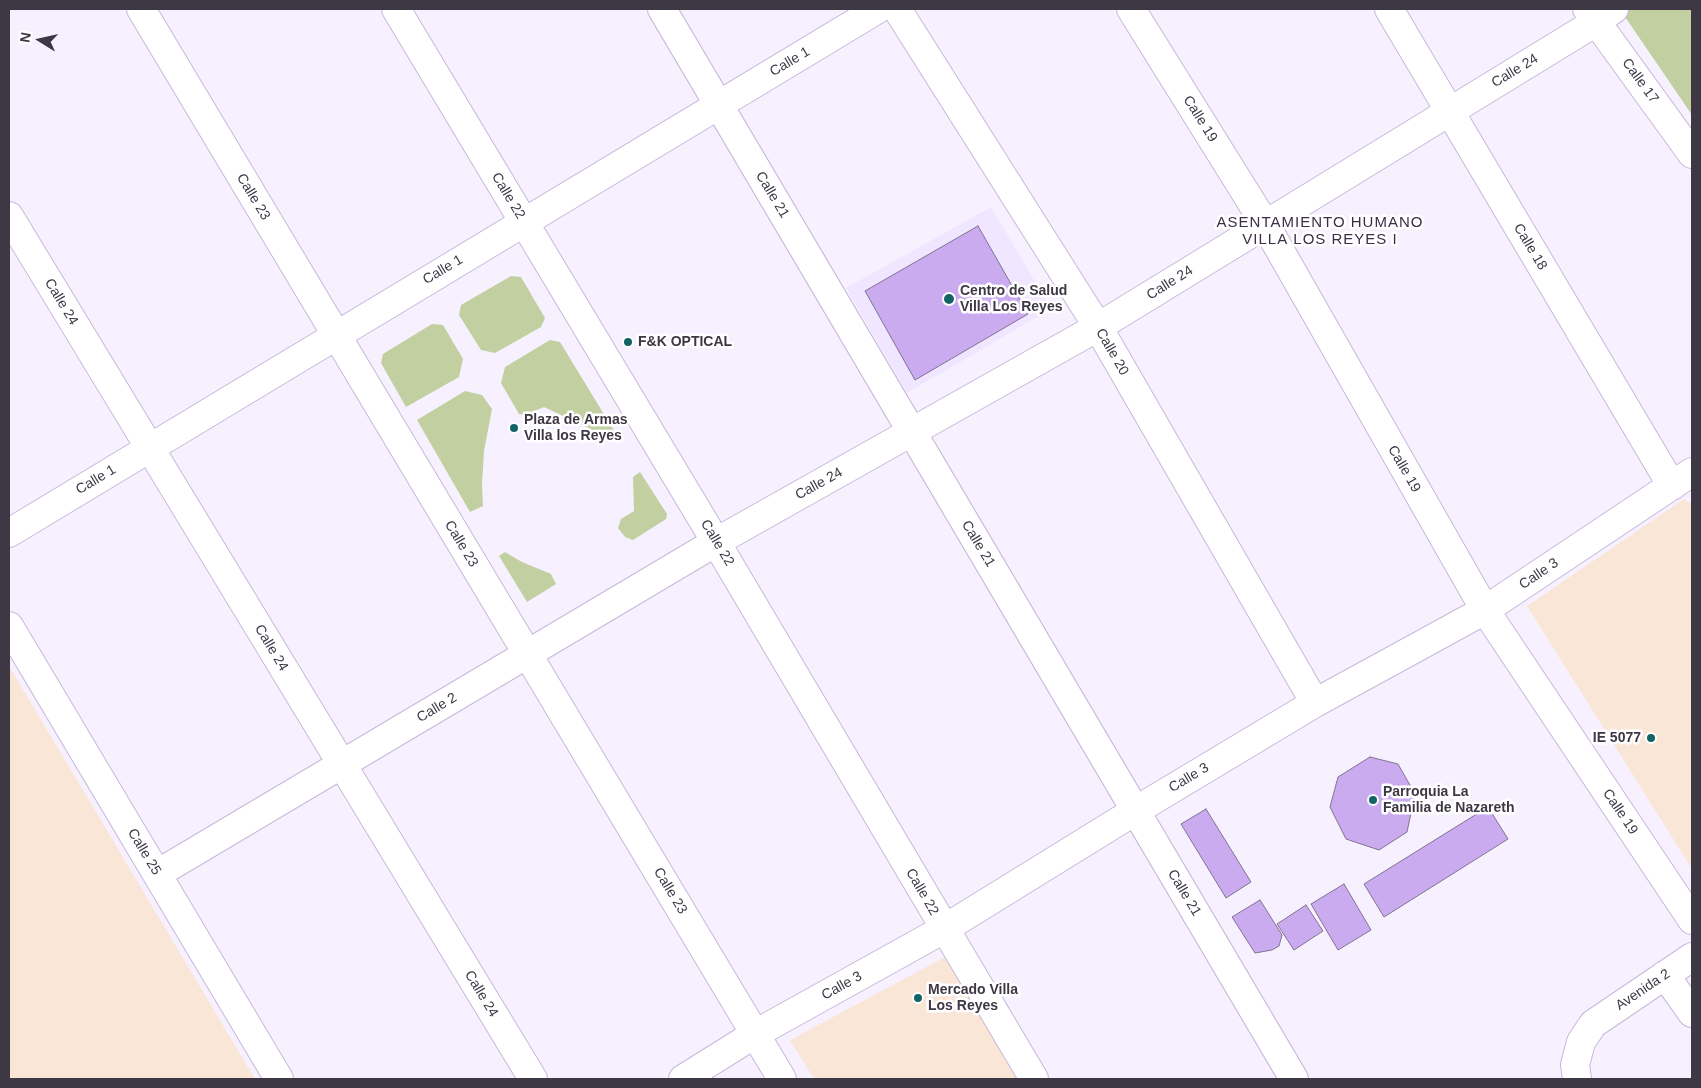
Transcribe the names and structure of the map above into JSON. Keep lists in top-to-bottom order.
{
  "streets": {
    "street": [
      "Calle 1",
      "Calle 24",
      "Calle 17",
      "Calle 19",
      "Calle 21",
      "Calle 22",
      "Calle 23",
      "Calle 18",
      "Calle 20",
      "Calle 3",
      "Calle 2",
      "Calle 25",
      "Avenida 2"
    ]
  },
  "crossings": [
    ["Calle 1", "Calle 24"],
    ["Calle 1", "Calle 21"],
    ["Calle 1", "Calle 22"],
    ["Calle 1", "Calle 23"],
    ["Calle 24", "Calle 17"],
    ["Calle 24", "Calle 19"],
    ["Calle 24", "Calle 21"],
    ["Calle 24", "Calle 22"],
    ["Calle 24", "Calle 18"],
    ["Calle 24", "Calle 20"],
    ["Calle 24", "Calle 2"],
    ["Calle 19", "Calle 3"],
    ["Calle 21", "Calle 3"],
    ["Calle 22", "Calle 3"],
    ["Calle 22", "Calle 2"],
    ["Calle 23", "Calle 3"],
    ["Calle 23", "Calle 2"],
    ["Calle 18", "Calle 3"],
    ["Calle 20", "Calle 3"],
    ["Calle 2", "Calle 25"]
  ],
  "districts": ["ASENTAMIENTO HUMANO VILLA LOS REYES I"],
  "places": [
    "Centro de Salud Villa Los Reyes",
    "F&K OPTICAL",
    "Plaza de Armas Villa los Reyes",
    "IE 5077",
    "Parroquia La Familia de Nazareth",
    "Mercado Villa Los Reyes"
  ],
  "north": "left"
}
